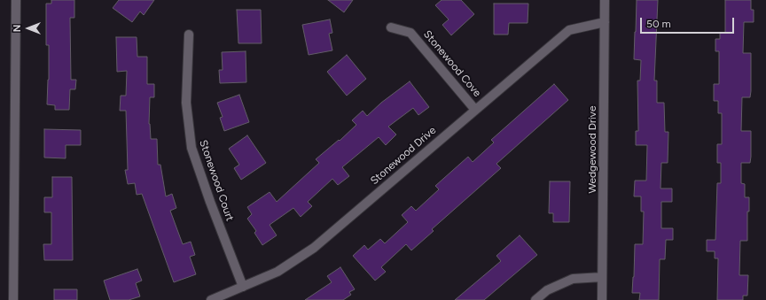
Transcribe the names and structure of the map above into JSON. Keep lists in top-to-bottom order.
{
  "streets": {
    "street": [
      "Stonewood Cove",
      "Wedgewood Drive",
      "Stonewood Drive",
      "Stonewood Court"
    ]
  },
  "crossings": [
    ["Stonewood Cove", "Stonewood Drive"],
    ["Wedgewood Drive", "Stonewood Drive"],
    ["Stonewood Drive", "Stonewood Court"]
  ],
  "scale_bar": "50 m",
  "north": "left"
}
